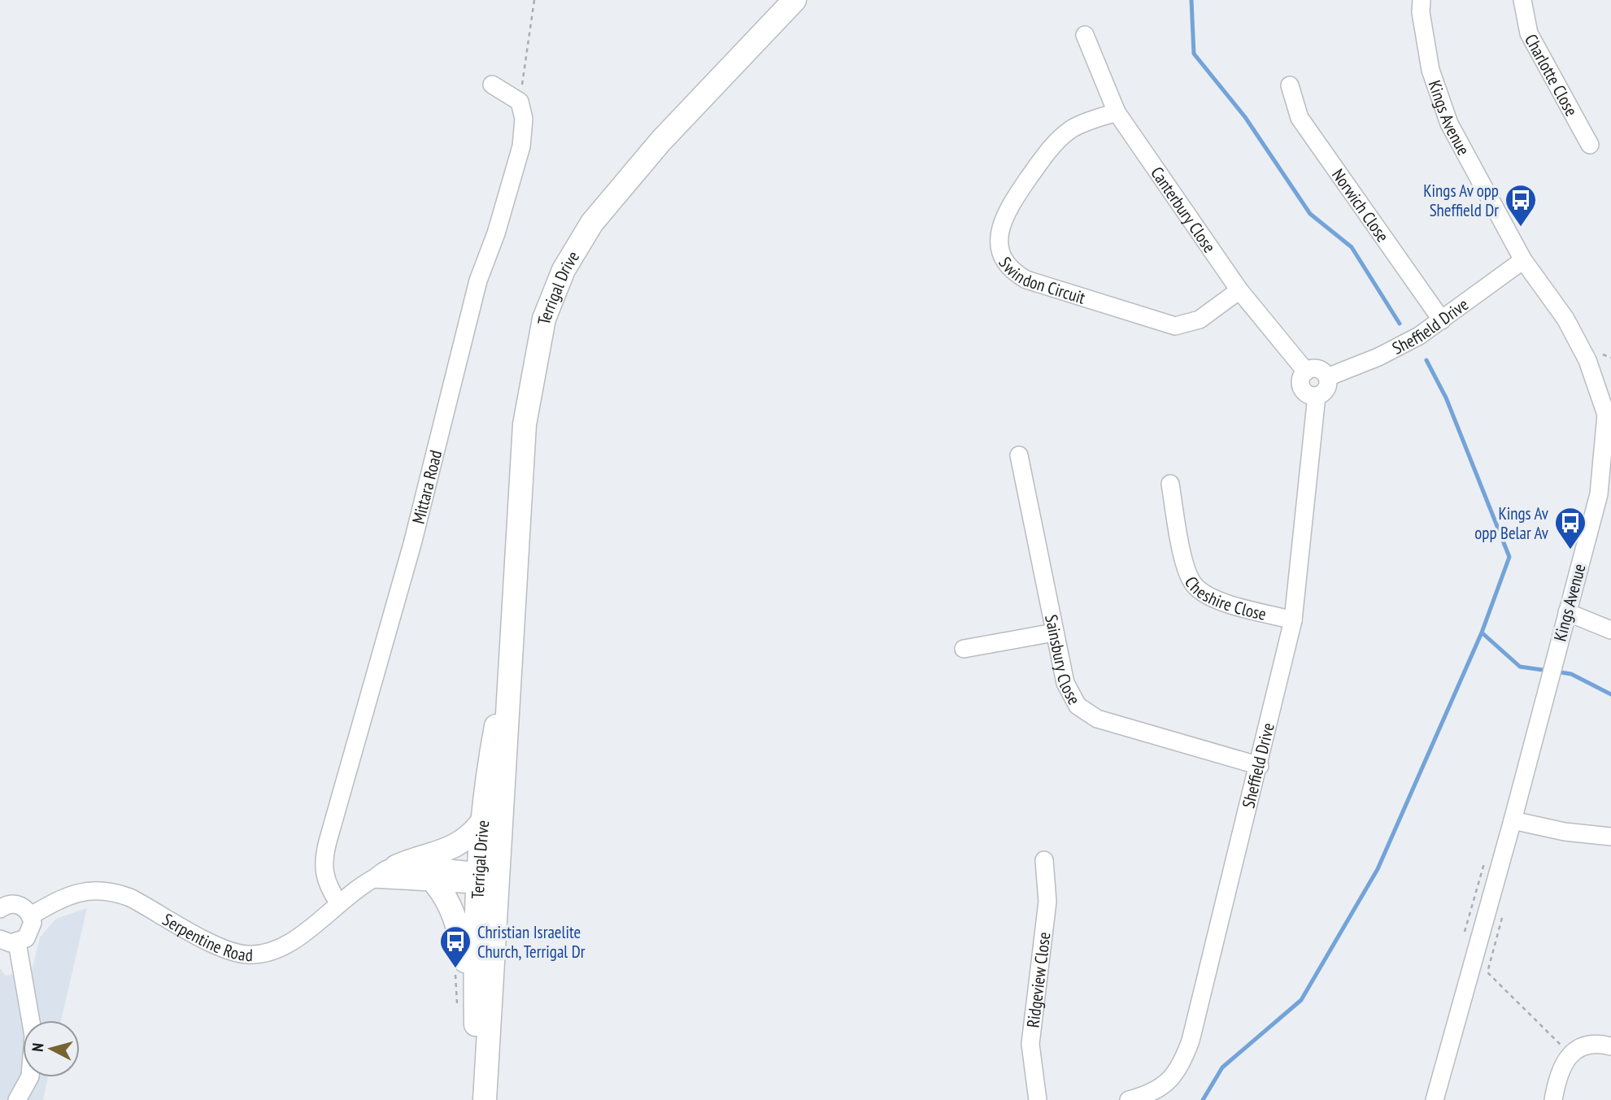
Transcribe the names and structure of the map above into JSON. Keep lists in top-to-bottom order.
{
  "streets": {
    "main road": ["Terrigal Drive"],
    "street": [
      "Charlotte Close",
      "Kings Avenue",
      "Norwich Close",
      "Canterbury Close",
      "Swindon Circuit",
      "Sheffield Drive",
      "Mittara Road",
      "Cheshire Close",
      "Sainsbury Close",
      "Serpentine Road",
      "Ridgeview Close"
    ]
  },
  "crossings": [
    ["Kings Avenue", "Sheffield Drive"],
    ["Norwich Close", "Sheffield Drive"],
    ["Canterbury Close", "Swindon Circuit"],
    ["Canterbury Close", "Sheffield Drive"],
    ["Sheffield Drive", "Cheshire Close"],
    ["Sheffield Drive", "Sainsbury Close"],
    ["Mittara Road", "Serpentine Road"]
  ],
  "places": {
    "bus stop": ["Kings Av opp Sheffield Dr", "Kings Av opp Belar Av", "Christian Israelite Church, Terrigal Dr"]
  },
  "north": "left"
}
